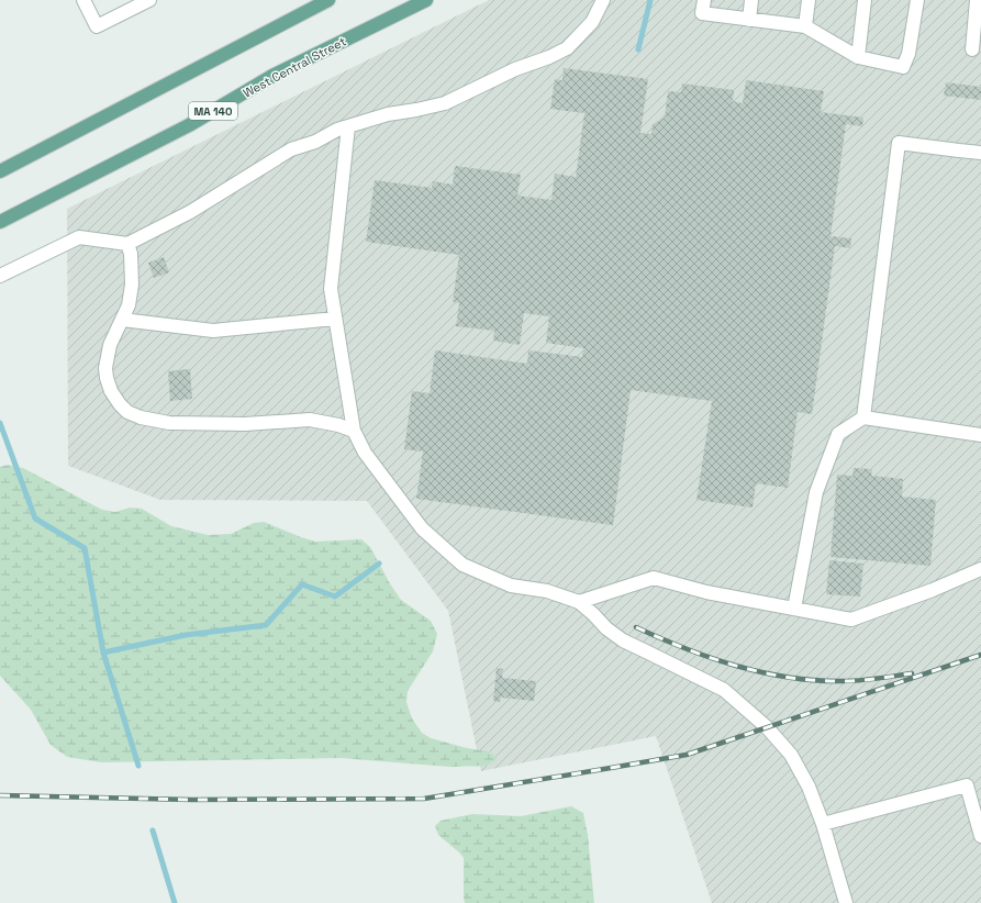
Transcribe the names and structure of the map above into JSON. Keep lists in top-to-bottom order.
{
  "streets": {
    "main road": ["West Central Street", "MA 140"]
  }
}
